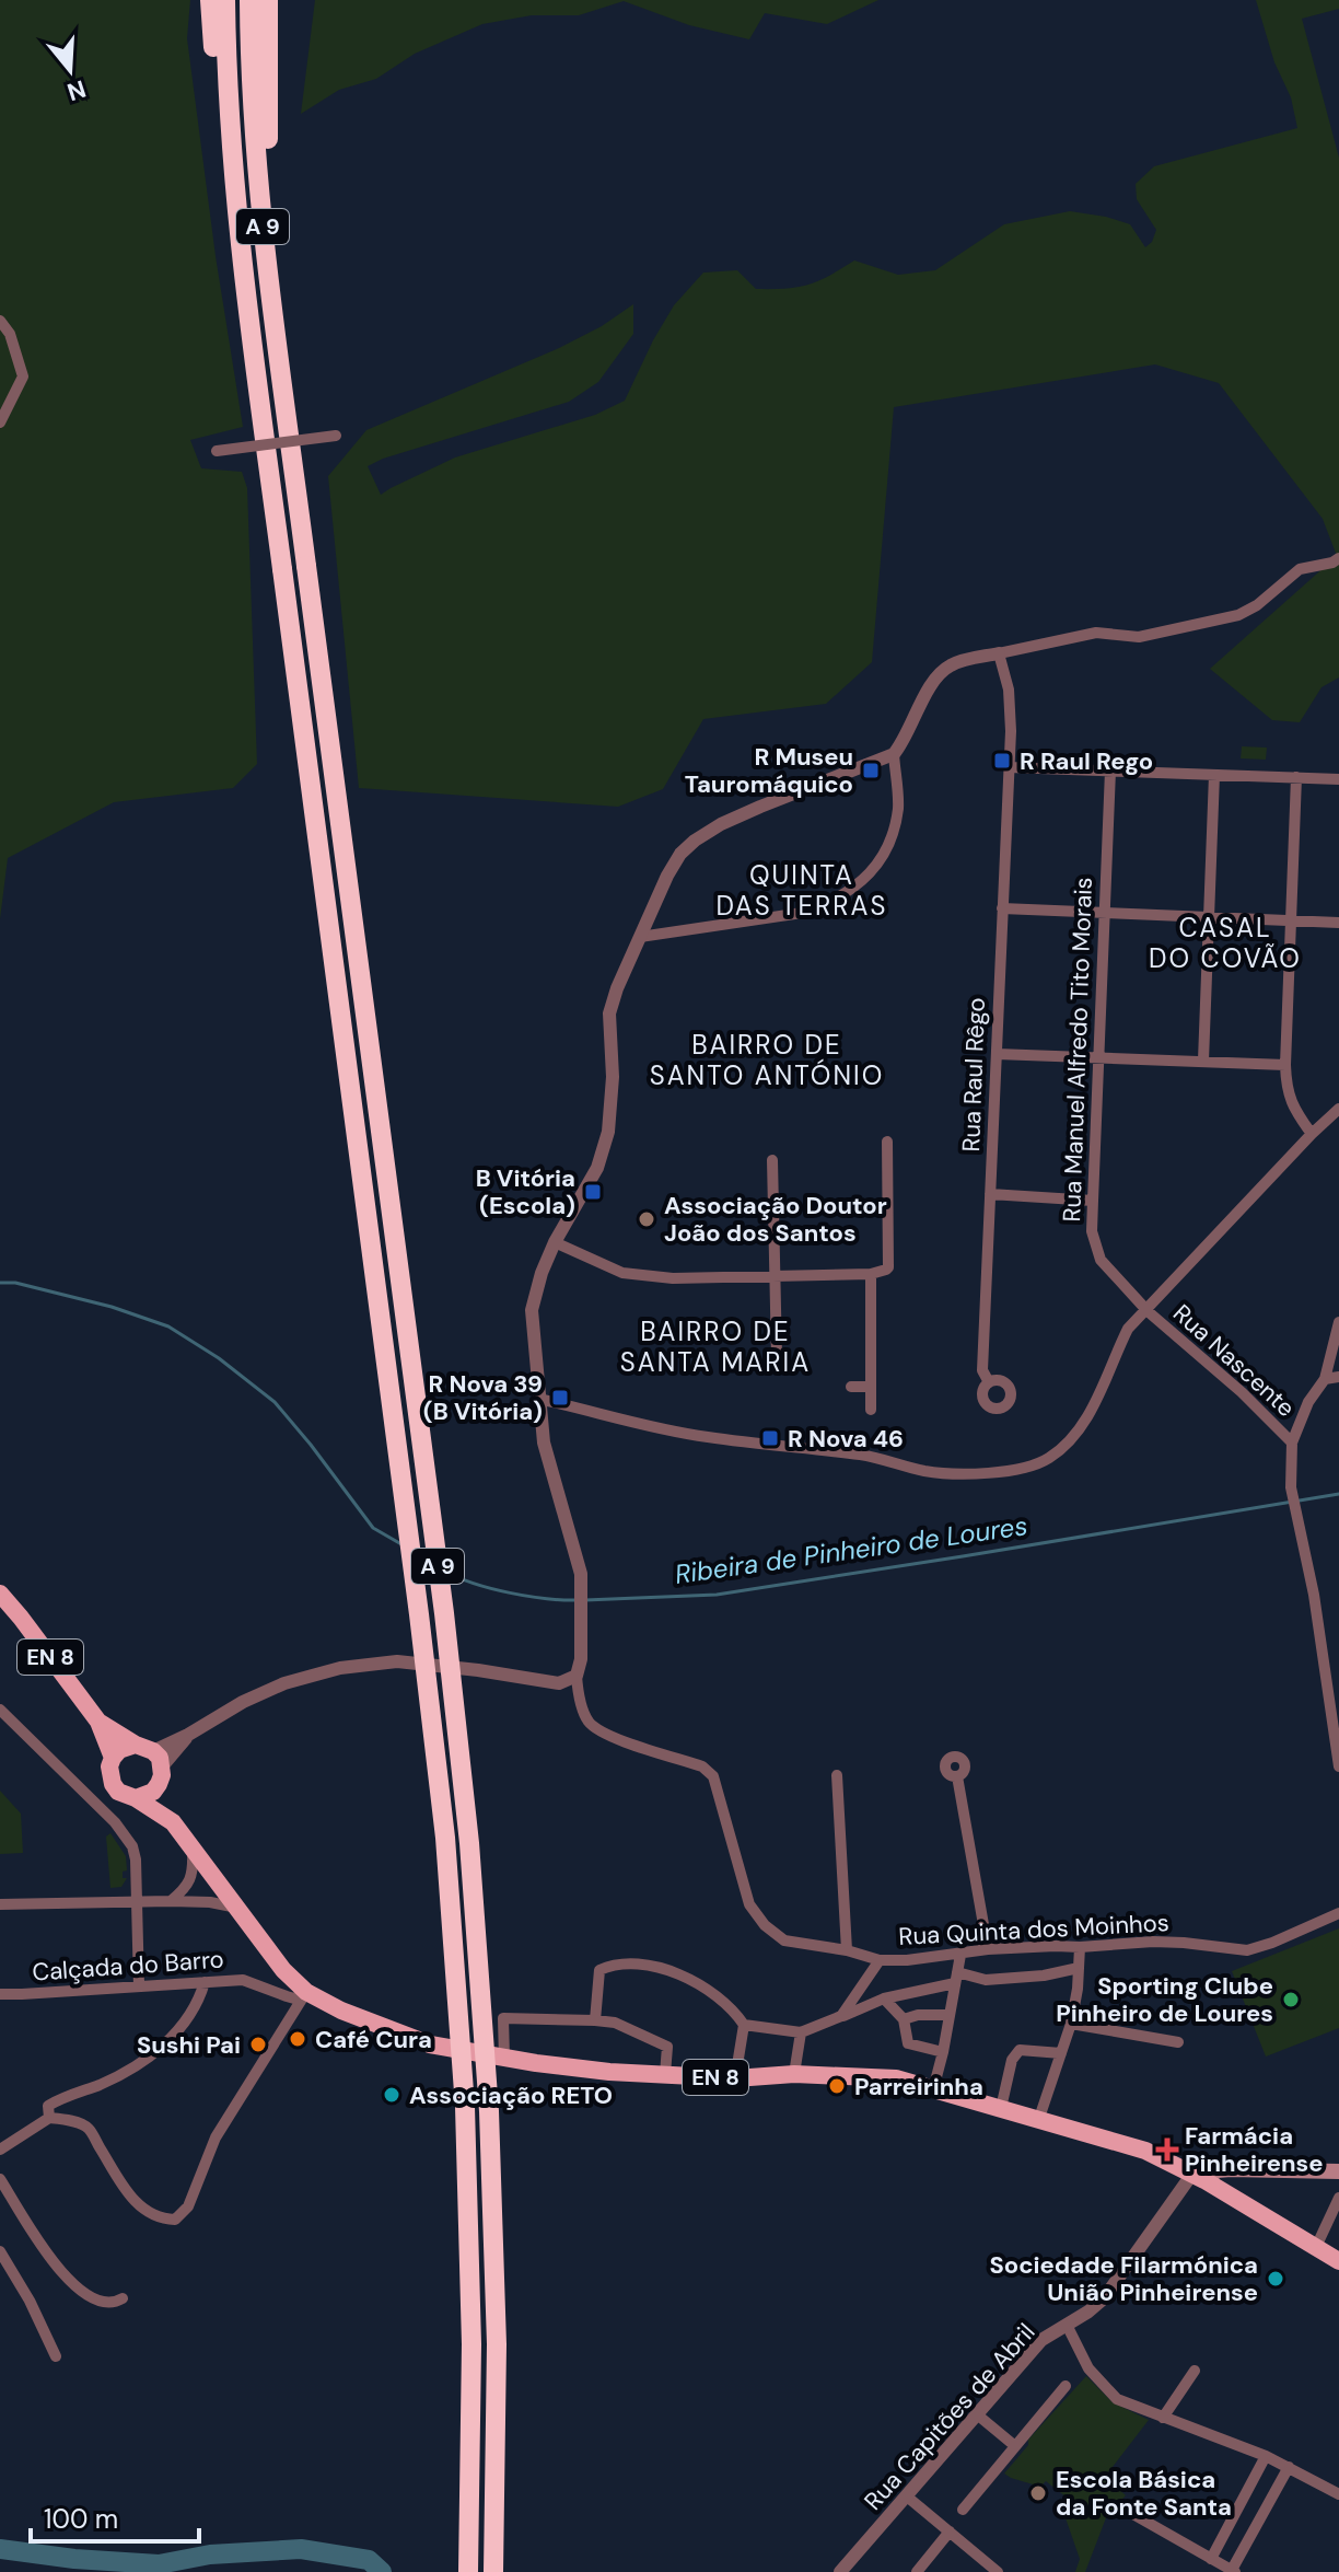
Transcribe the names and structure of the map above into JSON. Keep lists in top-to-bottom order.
{
  "streets": {
    "highway": ["A 9"],
    "main road": ["EN 8"],
    "street": [
      "Rua Manuel Alfredo Tito Morais",
      "Rua Raul Rêgo",
      "Rua Nascente",
      "Rua Quinta dos Moinhos",
      "Calçada do Barro",
      "Rua Capitões de Abril"
    ]
  },
  "crossings": [
    ["Rua Manuel Alfredo Tito Morais", "Rua Nascente"],
    ["EN 8", "Calçada do Barro"],
    ["EN 8", "Rua Capitões de Abril"]
  ],
  "districts": [
    "QUINTA DAS TERRAS",
    "CASAL DO COVÃO",
    "BAIRRO DE SANTO ANTÓNIO",
    "BAIRRO DE SANTA MARIA"
  ],
  "water": ["Ribeira de Pinheiro de Loures"],
  "places": {
    "transit": [
      "R Raul Rego",
      "R Museu Tauromáquico",
      "B Vitória (Escola)",
      "R Nova 39 (B Vitória)",
      "R Nova 46"
    ],
    "other": [
      "Associação Doutor João dos Santos",
      "Sporting Clube Pinheiro de Loures",
      "Café Cura",
      "Sushi Pai",
      "Parreirinha",
      "Associação RETO",
      "Sociedade Filarmónica União Pinheirense",
      "Escola Básica da Fonte Santa"
    ],
    "health": ["Farmácia Pinheirense"]
  },
  "scale_bar": "100 m",
  "north": "bottom"
}
